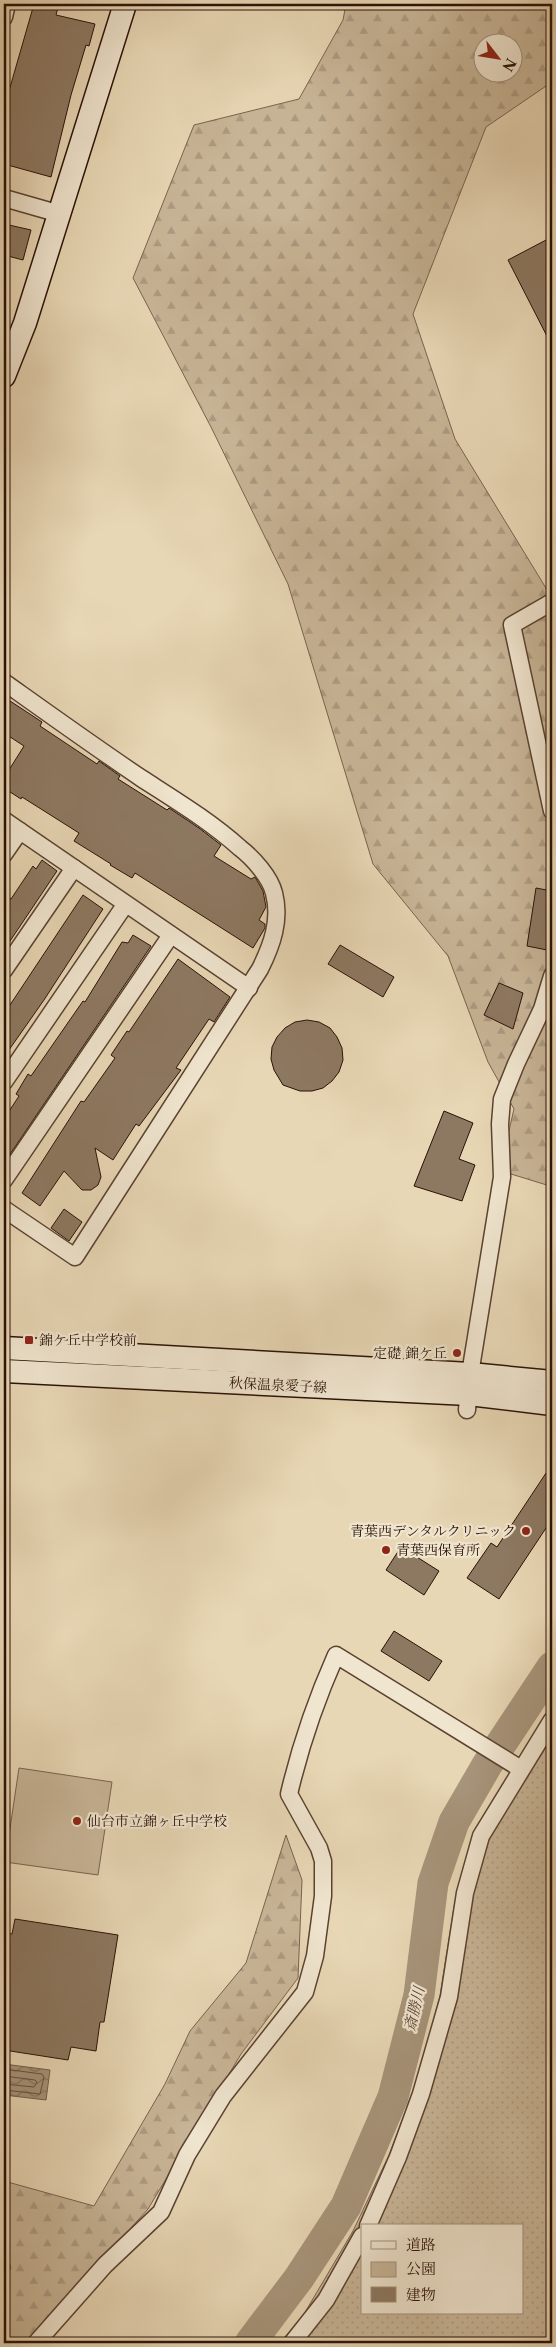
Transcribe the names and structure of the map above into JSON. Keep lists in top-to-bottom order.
{
  "streets": {
    "main road": ["秋保温泉愛子線"]
  },
  "water": ["斎勝川"],
  "places": {
    "transit": ["錦ケ丘中学校前"],
    "other": [
      "定礎 錦ケ丘",
      "青葉西デンタルクリニック",
      "青葉西保育所",
      "仙台市立錦ヶ丘中学校"
    ]
  },
  "legend": ["道路", "公園", "建物"],
  "north": "bottom right"
}
